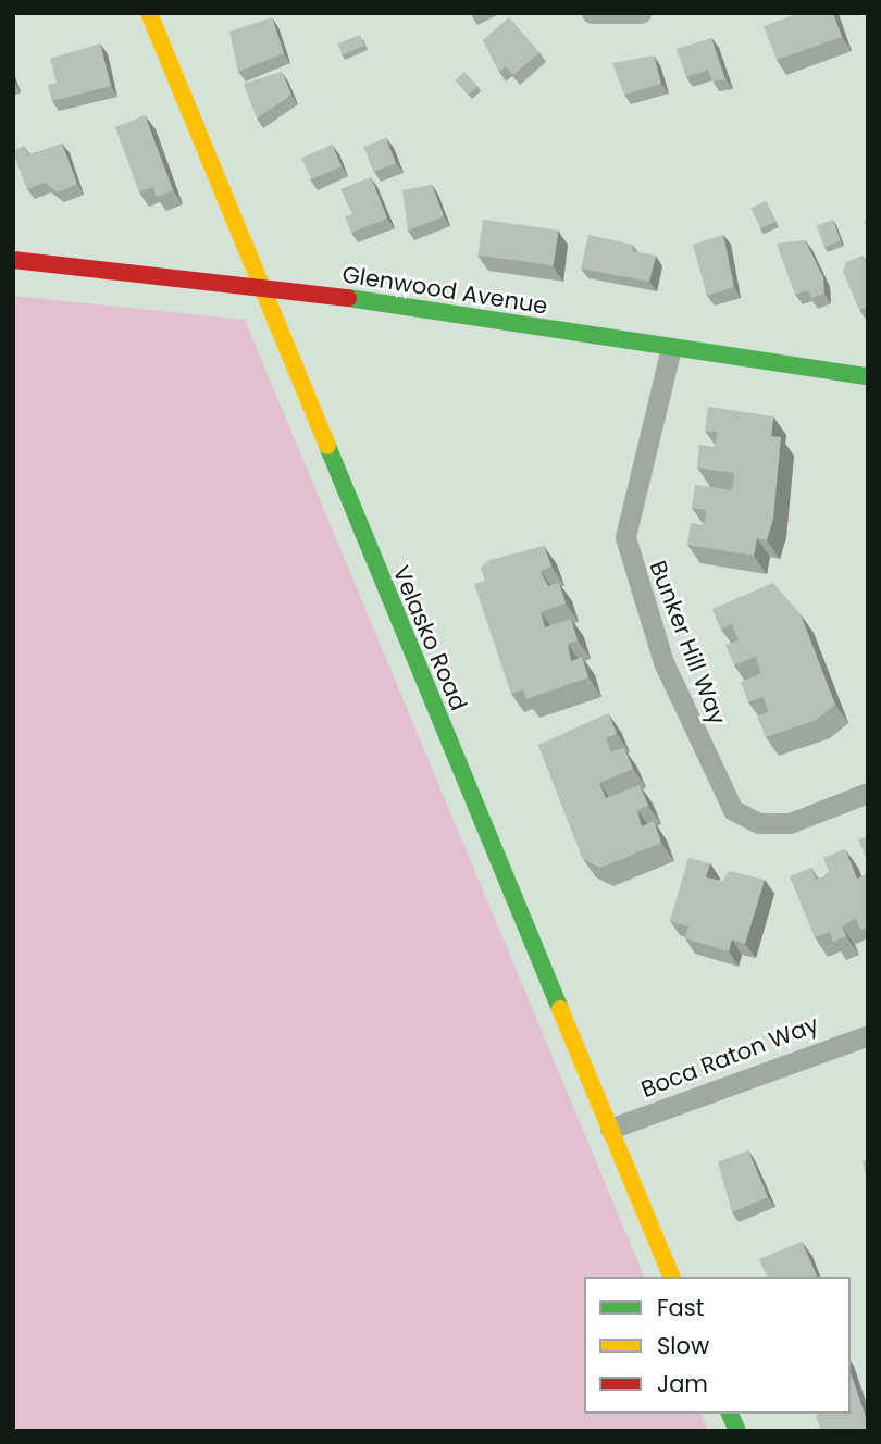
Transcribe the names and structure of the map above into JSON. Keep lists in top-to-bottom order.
{
  "streets": {
    "street": [
      "Glenwood Avenue",
      "Velasko Road",
      "Bunker Hill Way",
      "Boca Raton Way"
    ]
  },
  "crossings": [
    ["Glenwood Avenue", "Velasko Road"],
    ["Glenwood Avenue", "Bunker Hill Way"],
    ["Velasko Road", "Boca Raton Way"]
  ],
  "legend": ["Fast", "Slow", "Jam"]
}
